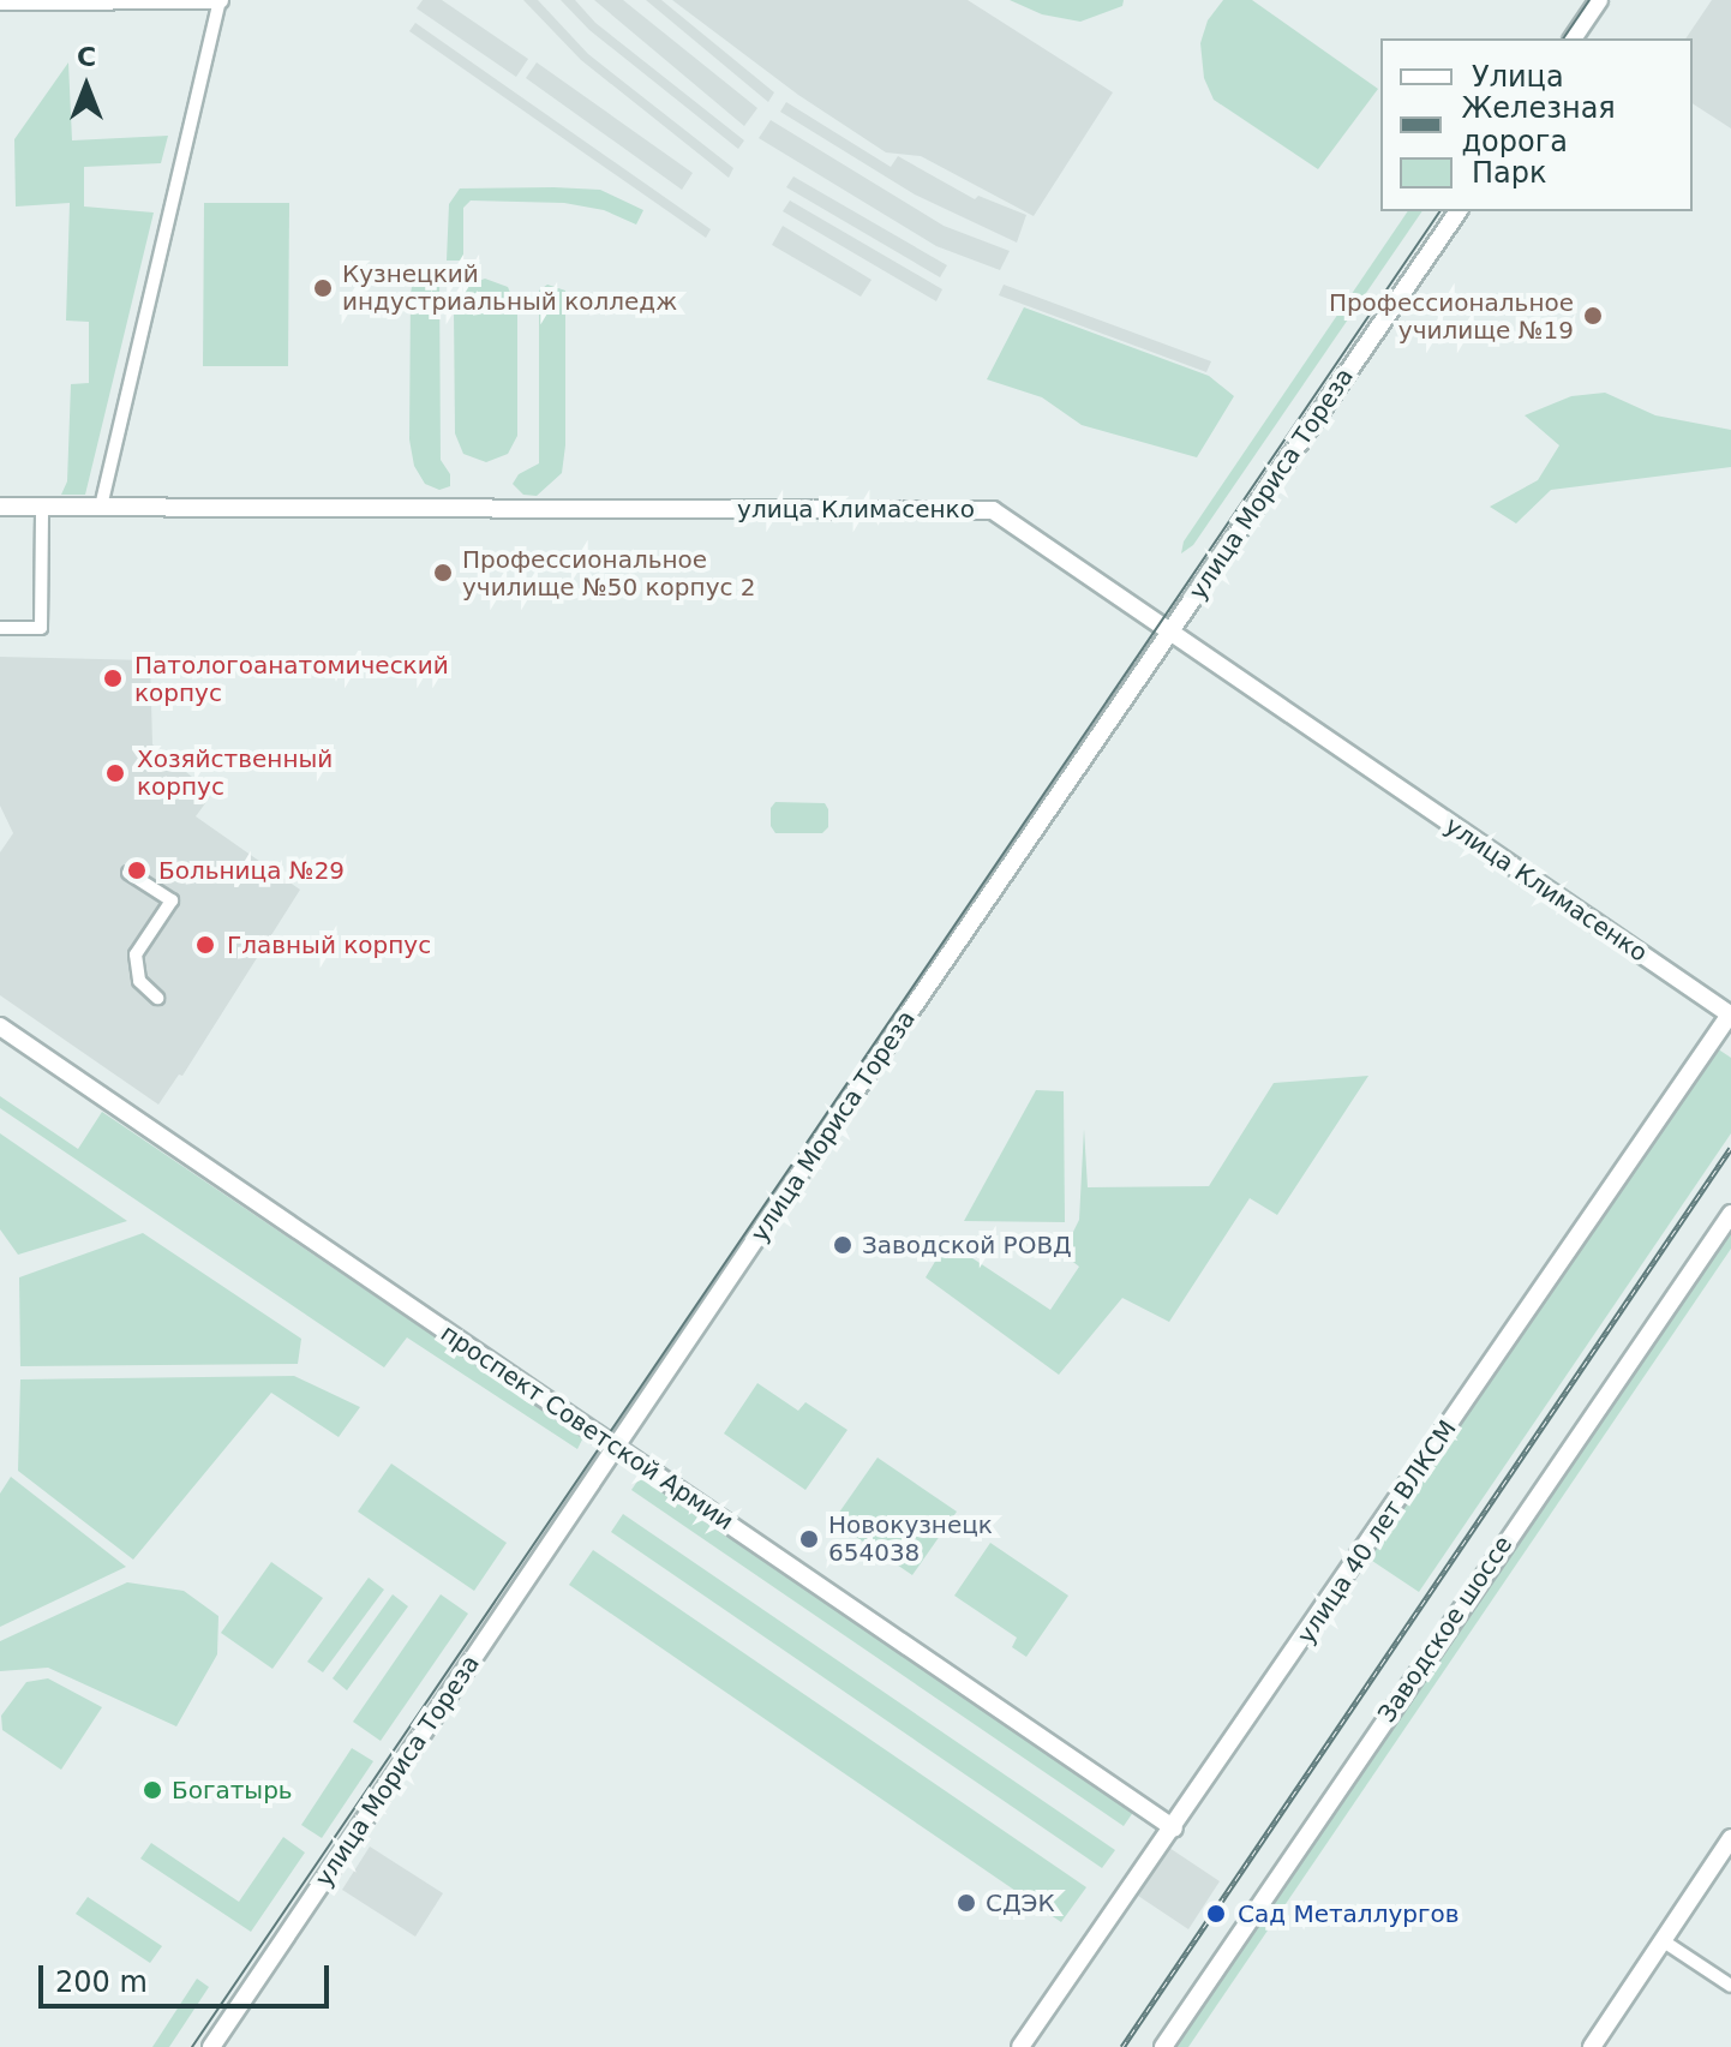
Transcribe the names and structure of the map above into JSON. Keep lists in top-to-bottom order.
{
  "streets": {
    "street": [
      "улица Мориса Тореза",
      "улица Климасенко",
      "проспект Советской Армии",
      "улица 40 лет ВЛКСМ",
      "Заводское шоссе"
    ]
  },
  "crossings": [
    ["улица Мориса Тореза", "улица Климасенко"],
    ["улица Мориса Тореза", "проспект Советской Армии"],
    ["улица Климасенко", "улица 40 лет ВЛКСМ"],
    ["проспект Советской Армии", "улица 40 лет ВЛКСМ"]
  ],
  "places": [
    "Кузнецкий индустриальный колледж",
    "Профессиональное училище №19",
    "Профессиональное училище №50 корпус 2",
    "Патологоанатомический корпус",
    "Хозяйственный корпус",
    "Больница №29",
    "Главный корпус",
    "Заводской РОВД",
    "Новокузнецк 654038",
    "Богатырь",
    "СДЭК",
    "Сад Металлургов"
  ],
  "legend": ["Улица", "Железная дорога", "Парк"],
  "scale_bar": "200 m",
  "north": "top"
}
